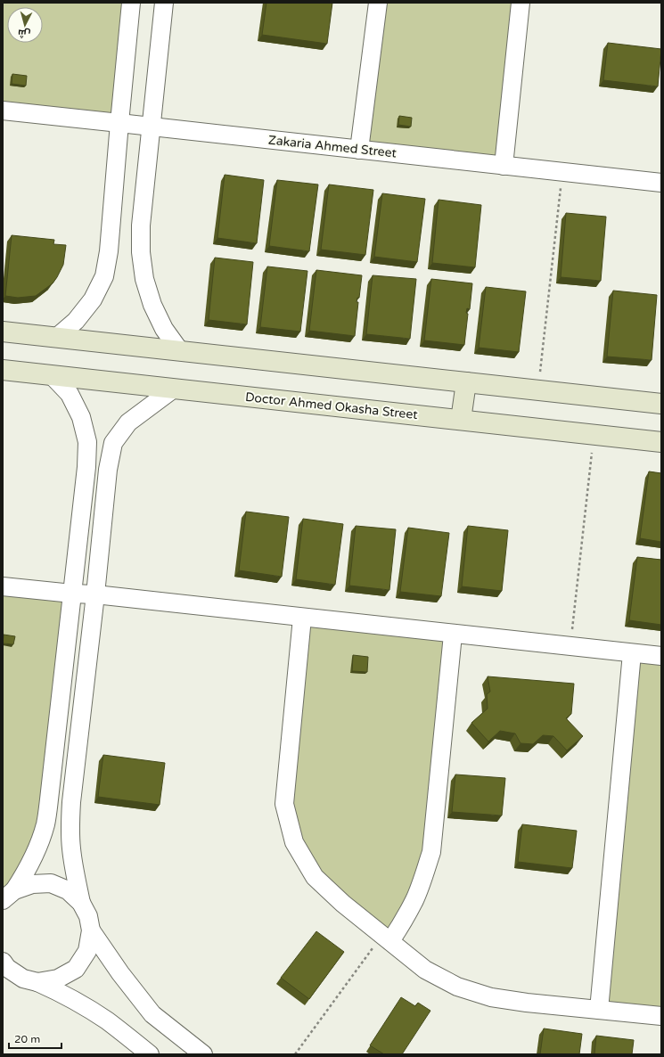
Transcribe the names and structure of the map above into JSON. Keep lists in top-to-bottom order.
{
  "streets": {
    "street": ["Zakaria Ahmed Street", "Doctor Ahmed Okasha Street"]
  },
  "scale_bar": "20 m",
  "north": "bottom"
}
